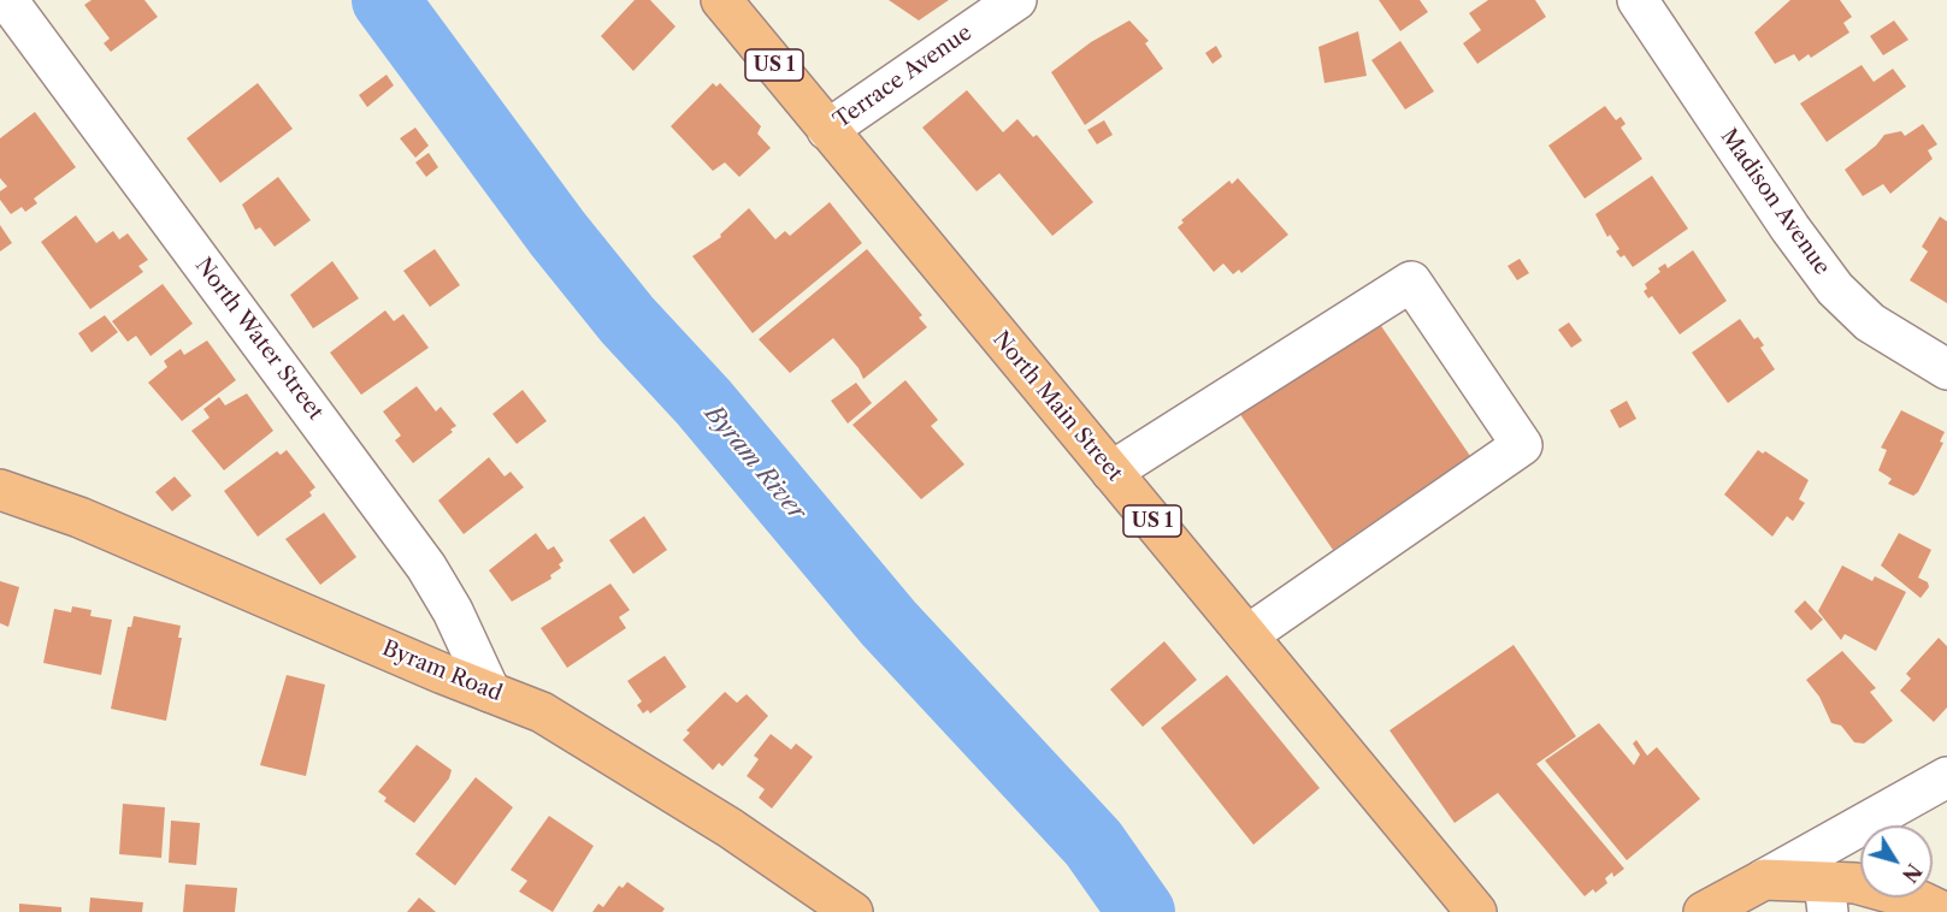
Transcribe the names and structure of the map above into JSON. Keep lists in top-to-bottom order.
{
  "streets": {
    "main road": ["US 1", "North Main Street", "Byram Road"],
    "street": ["Terrace Avenue", "Madison Avenue", "North Water Street"]
  },
  "crossings": [
    ["Terrace Avenue", "North Main Street"],
    ["North Water Street", "Byram Road"]
  ],
  "water": ["Byram River"],
  "north": "bottom right"
}
